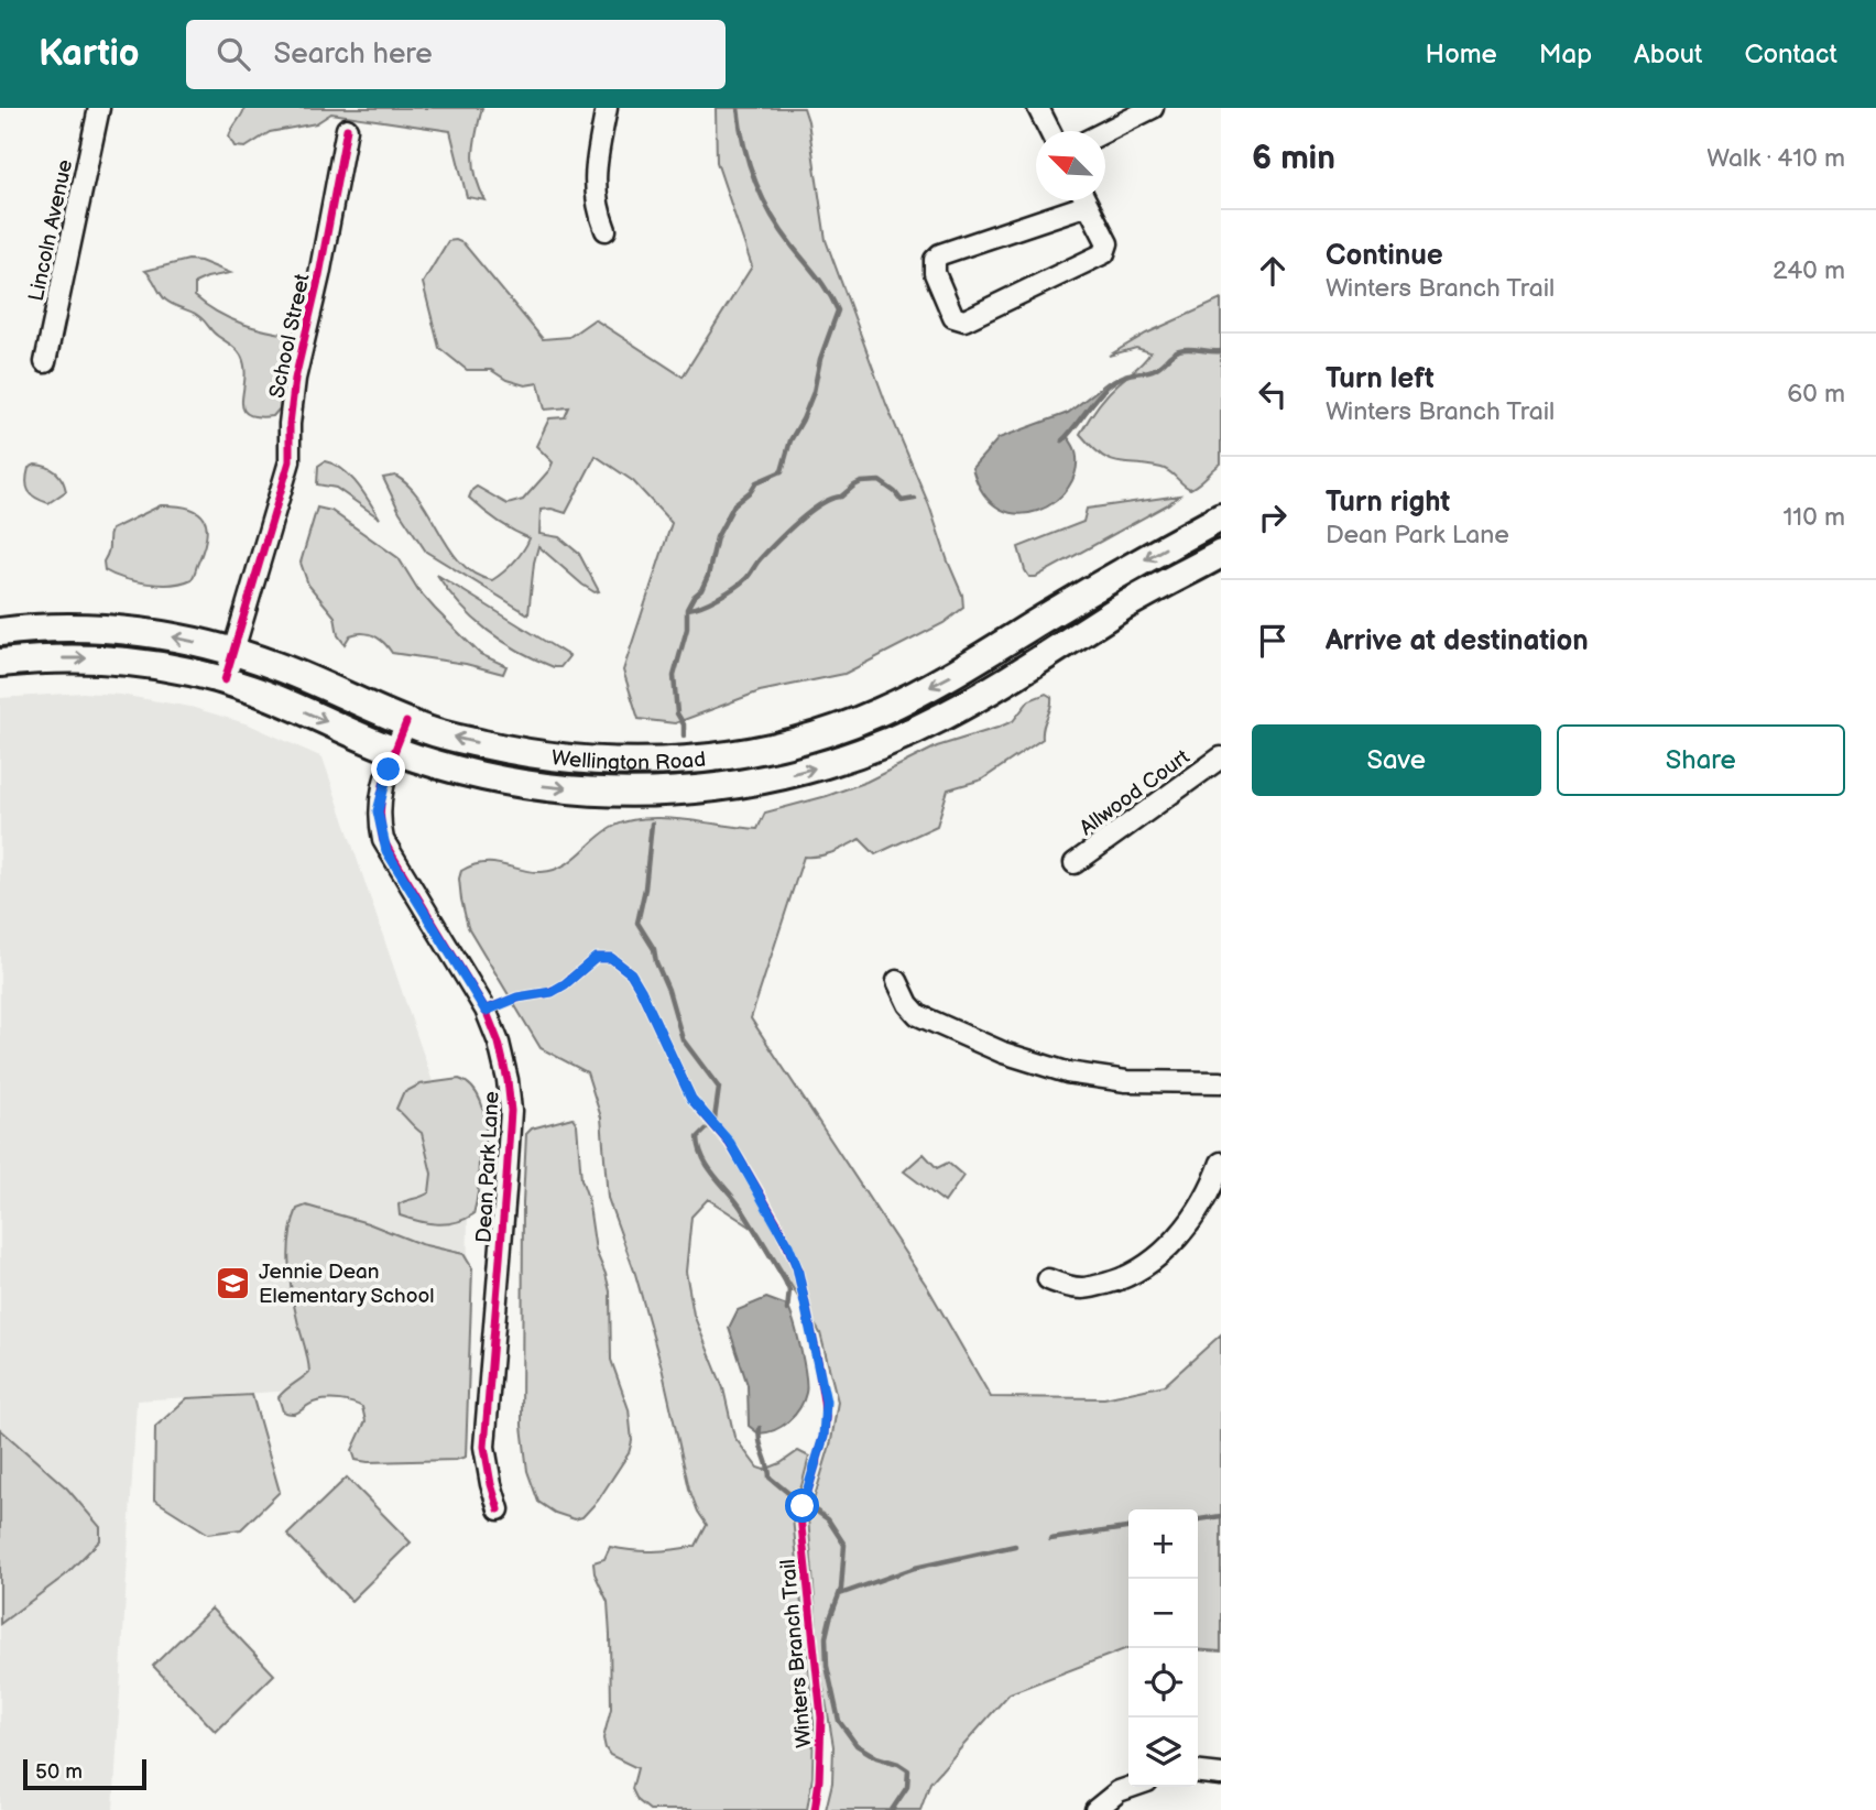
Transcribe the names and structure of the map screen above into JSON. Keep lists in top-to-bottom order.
{
  "streets": {
    "main road": ["Wellington Road"],
    "street": [
      "Lincoln Avenue",
      "School Street",
      "Allwood Court",
      "Dean Park Lane"
    ],
    "cycle path": ["Winters Branch Trail"]
  },
  "crossings": [
    ["School Street", "Wellington Road"],
    ["Wellington Road", "Dean Park Lane"]
  ],
  "places": {
    "school or university": ["Jennie Dean Elementary School"]
  },
  "scale_bar": "50 m",
  "north": "top left",
  "page": {
    "header": "Kartio",
    "search": "Search here",
    "nav": [
      "Home",
      "Map",
      "About",
      "Contact"
    ],
    "heading": ["6 min", "Walk · 410 m"],
    "list": [
      ["Continue", "Winters Branch Trail", "240 m"],
      ["Turn left", "Winters Branch Trail", "60 m"],
      ["Turn right", "Dean Park Lane", "110 m"],
      "Arrive at destination"
    ],
    "buttons": ["Save", "Share"],
    "map_buttons": ["+", "−"],
    "scale": "50 m"
  }
}
